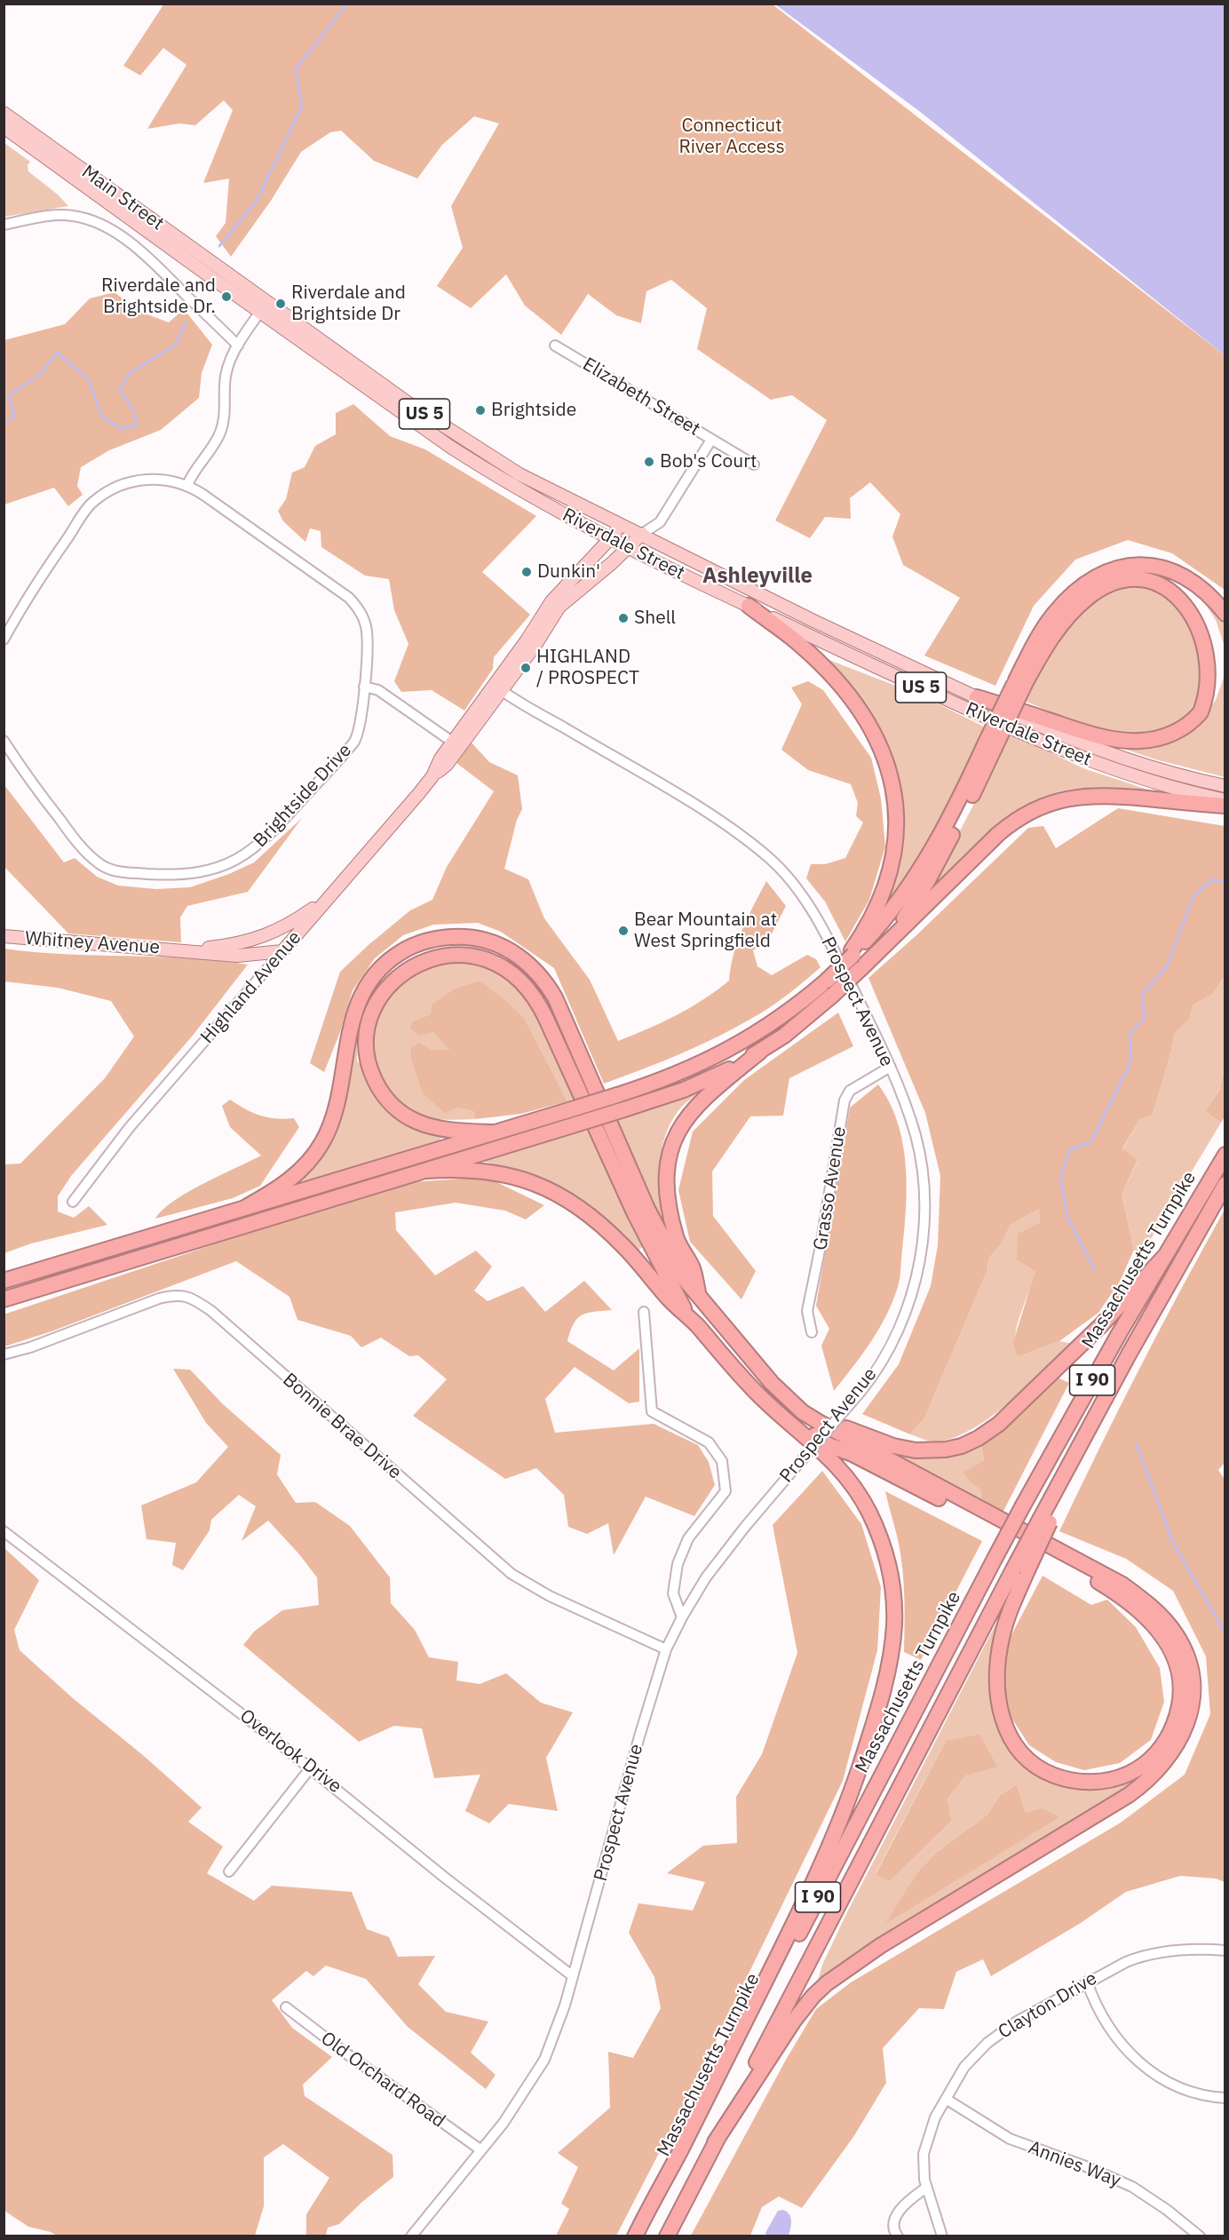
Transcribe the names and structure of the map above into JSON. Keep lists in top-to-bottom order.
{
  "streets": {
    "highway": ["Massachusetts Turnpike", "I 90"],
    "main road": [
      "Main Street",
      "US 5",
      "Riverdale Street",
      "Whitney Avenue",
      "Highland Avenue"
    ],
    "street": [
      "Elizabeth Street",
      "Brightside Drive",
      "Prospect Avenue",
      "Grasso Avenue",
      "Bonnie Brae Drive",
      "Overlook Drive",
      "Clayton Drive",
      "Old Orchard Road",
      "Annies Way"
    ]
  },
  "crossings": [
    ["Main Street", "Riverdale Street"],
    ["Riverdale Street", "Highland Avenue"],
    ["Whitney Avenue", "Highland Avenue"],
    ["Highland Avenue", "Prospect Avenue"],
    ["Prospect Avenue", "Grasso Avenue"],
    ["Prospect Avenue", "Bonnie Brae Drive"],
    ["Prospect Avenue", "Overlook Drive"],
    ["Prospect Avenue", "Old Orchard Road"],
    ["Clayton Drive", "Annies Way"]
  ],
  "districts": ["Ashleyville"],
  "parks": ["Connecticut River Access"],
  "places": [
    "Riverdale and Brightside Dr.",
    "Riverdale and Brightside Dr",
    "Brightside",
    "Bob's Court",
    "Dunkin'",
    "Shell",
    "HIGHLAND / PROSPECT",
    "Bear Mountain at West Springfield"
  ]
}
